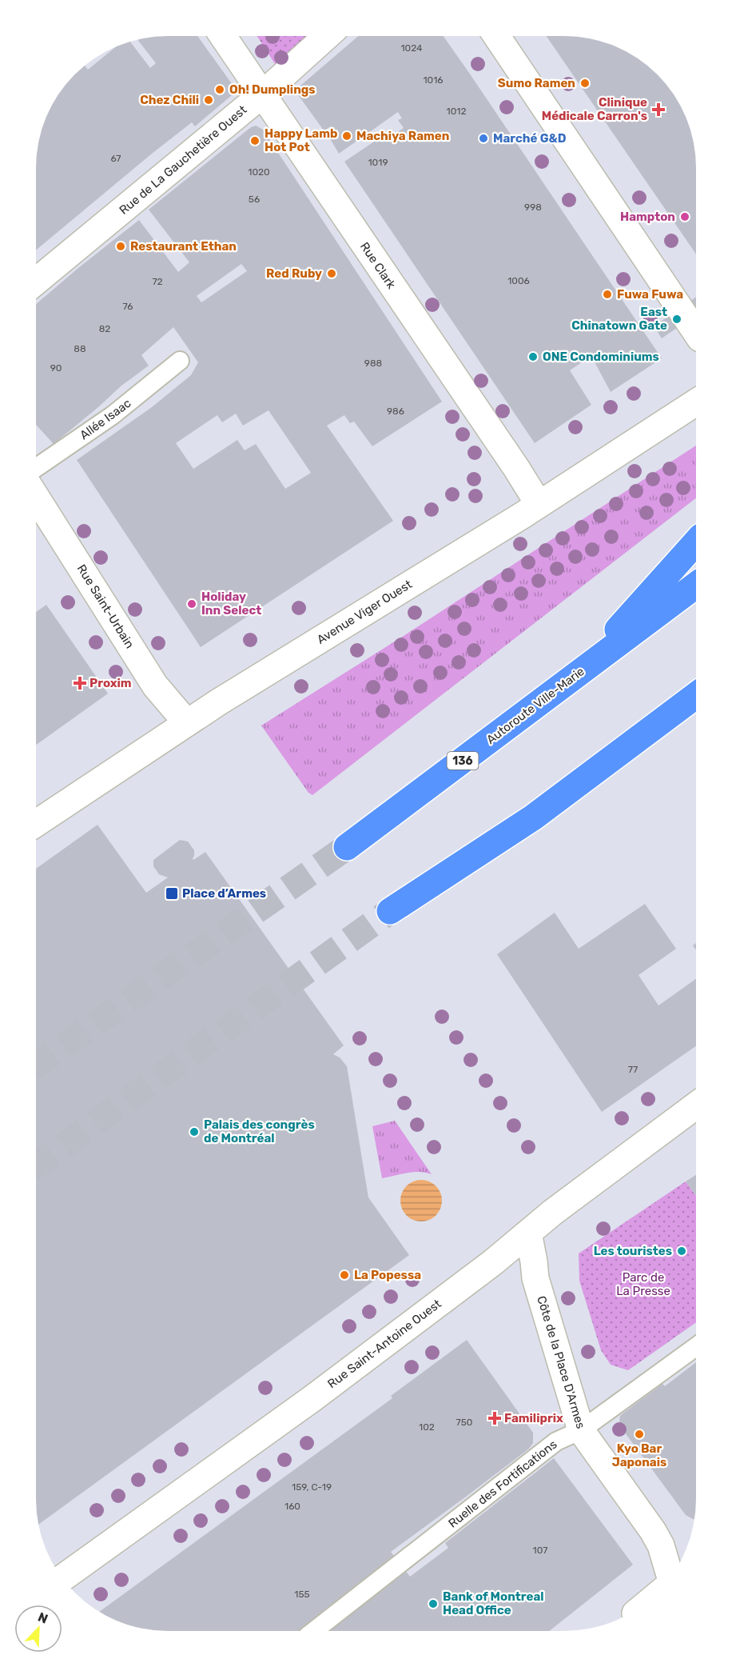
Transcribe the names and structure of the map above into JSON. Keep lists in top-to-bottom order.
{
  "streets": {
    "highway": ["Autoroute Ville-Marie", "136"],
    "main road": [
      "Rue de La Gauchetière Ouest",
      "Rue Clark",
      "Rue Saint-Urbain",
      "Avenue Viger Ouest",
      "Rue Saint-Antoine Ouest",
      "Côte de la Place D'Armes"
    ],
    "lane": ["Allée Isaac", "Ruelle des Fortifications"]
  },
  "crossings": [
    ["Rue de La Gauchetière Ouest", "Rue Clark"],
    ["Rue Clark", "Avenue Viger Ouest"],
    ["Rue Saint-Urbain", "Avenue Viger Ouest"],
    ["Rue Saint-Antoine Ouest", "Côte de la Place D'Armes"],
    ["Côte de la Place D'Armes", "Ruelle des Fortifications"]
  ],
  "parks": ["Parc de La Presse"],
  "places": {
    "other": [
      "Sumo Ramen",
      "Oh! Dumplings",
      "Chez Chili",
      "Machiya Ramen",
      "Marché G&D",
      "Happy Lamb Hot Pot",
      "Hampton",
      "Restaurant Ethan",
      "Red Ruby",
      "Fuwa Fuwa",
      "East Chinatown Gate",
      "ONE Condominiums",
      "Holiday Inn Select",
      "Palais des congrès de Montréal",
      "Les touristes",
      "La Popessa",
      "Kyo Bar Japonais",
      "Bank of Montreal Head Office"
    ],
    "health": ["Clinique Médicale Carron's", "Proxim", "Familiprix"],
    "transit": ["Place d’Armes"]
  },
  "house_numbers": [
    "1024",
    "1016",
    "1012",
    "67",
    "1019",
    "1020",
    "56",
    "998",
    "1006",
    "72",
    "76",
    "82",
    "88",
    "988",
    "90",
    "986",
    "77",
    "750",
    "102",
    "159, C-19",
    "160",
    "107",
    "155"
  ],
  "north": "top right"
}
